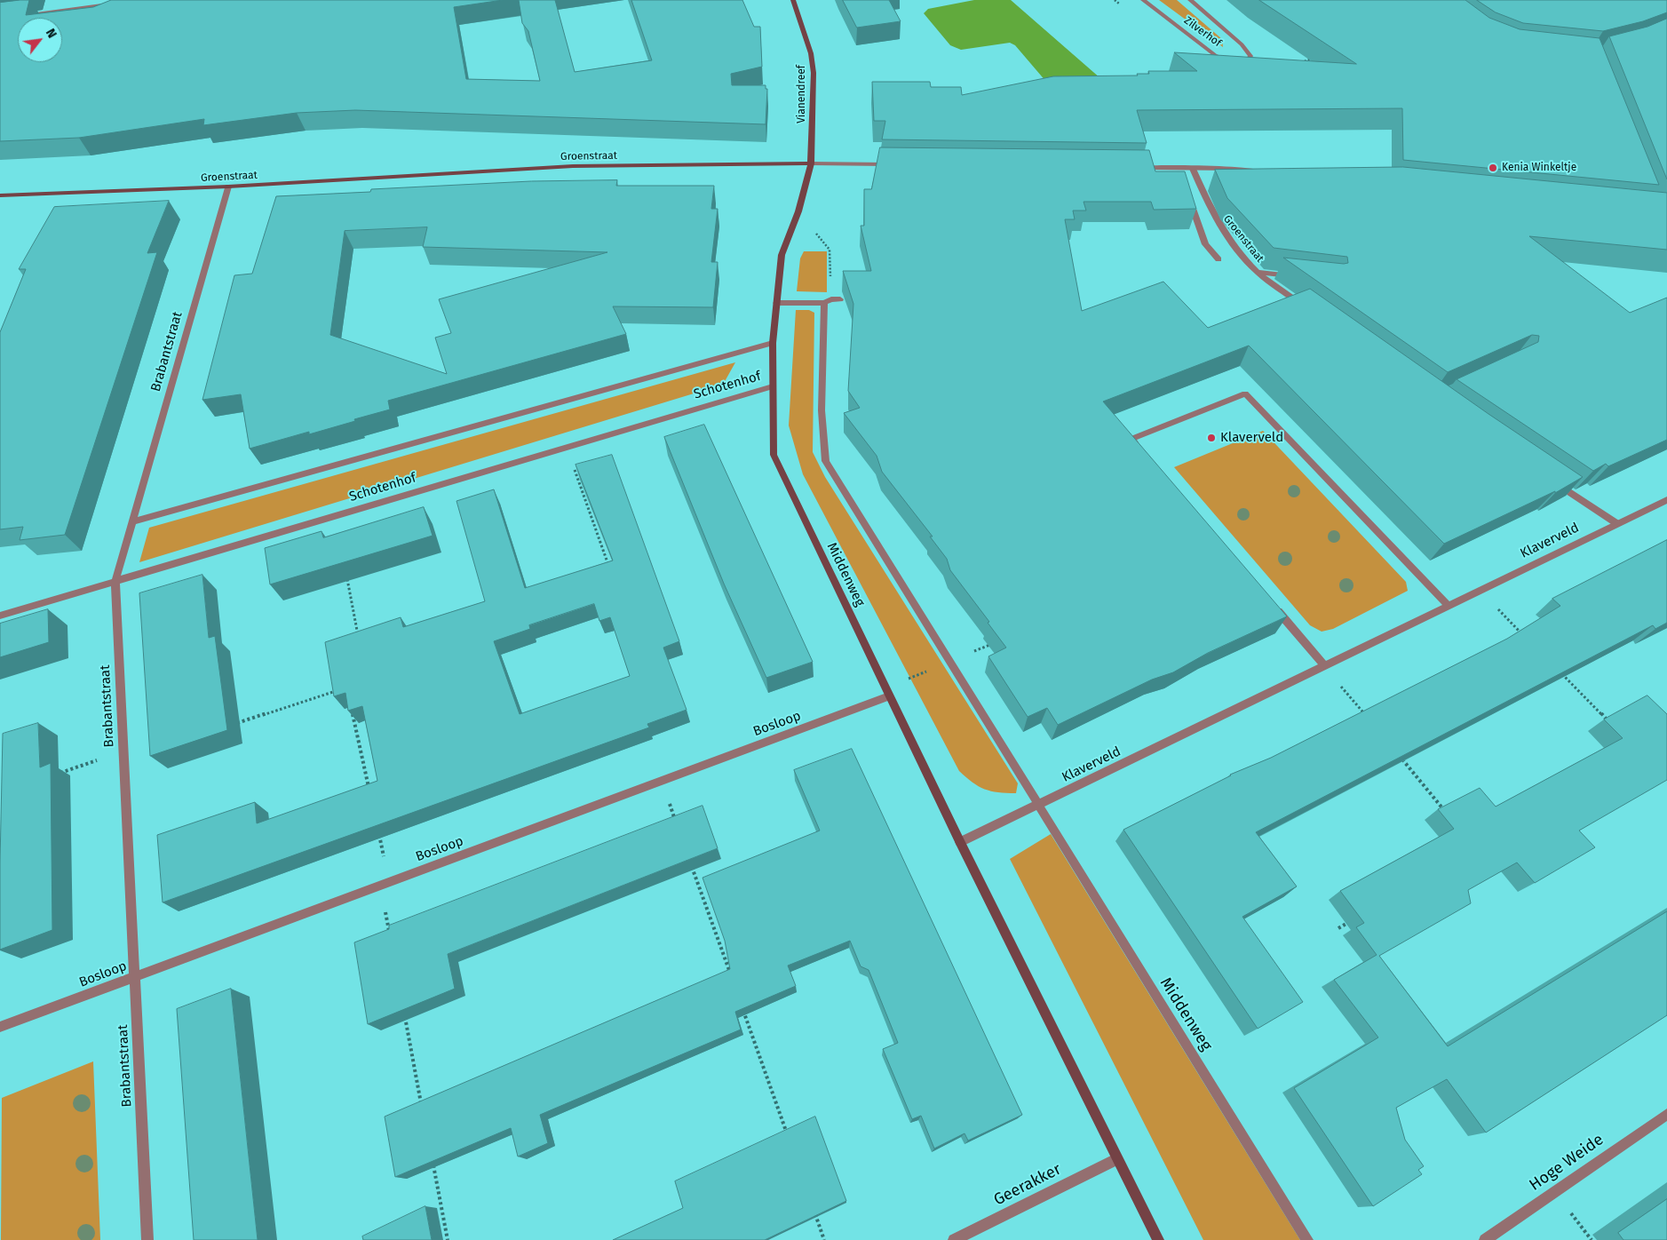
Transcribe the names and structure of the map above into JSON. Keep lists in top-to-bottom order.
{
  "streets": {
    "street": [
      "Zilverhof",
      "Vianendreef",
      "Groenstraat",
      "Brabantstraat",
      "Schotenhof",
      "Klaverveld",
      "Middenweg",
      "Bosloop",
      "Hoge Weide",
      "Geerakker"
    ]
  },
  "crossings": [
    ["Vianendreef", "Groenstraat"],
    ["Vianendreef", "Middenweg"],
    ["Groenstraat", "Brabantstraat"],
    ["Groenstraat", "Middenweg"],
    ["Brabantstraat", "Schotenhof"],
    ["Brabantstraat", "Bosloop"],
    ["Schotenhof", "Middenweg"],
    ["Klaverveld", "Middenweg"],
    ["Middenweg", "Bosloop"],
    ["Middenweg", "Geerakker"]
  ],
  "places": ["Kenia Winkeltje", "Klaverveld"],
  "north": "top right"
}
